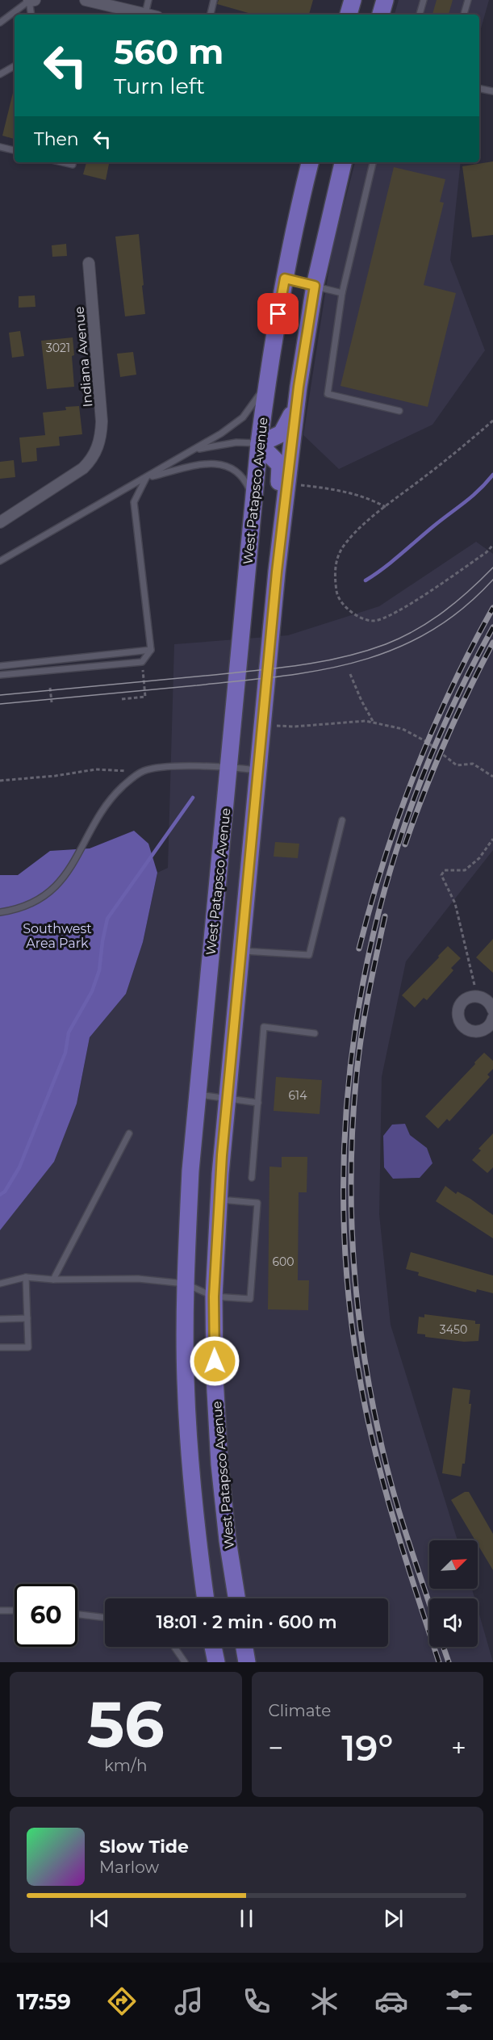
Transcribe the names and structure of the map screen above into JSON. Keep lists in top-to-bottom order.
{
  "streets": {
    "main road": ["West Patapsco Avenue"],
    "street": ["Indiana Avenue"]
  },
  "parks": ["Southwest Area Park"],
  "house_numbers": [
    "3021",
    "614",
    "600",
    "3450"
  ],
  "north": "top right",
  "page": {
    "turn": ["560 m", "Turn left"],
    "then": "Then",
    "limit": "60",
    "trip": "18:01 · 2 min · 600 m",
    "tile": [
      ["56", "km/h"],
      "Climate"
    ],
    "heat": ["−", "19°", "+"],
    "song": ["Slow Tide", "Marlow"],
    "tabs": "17:59"
  }
}
